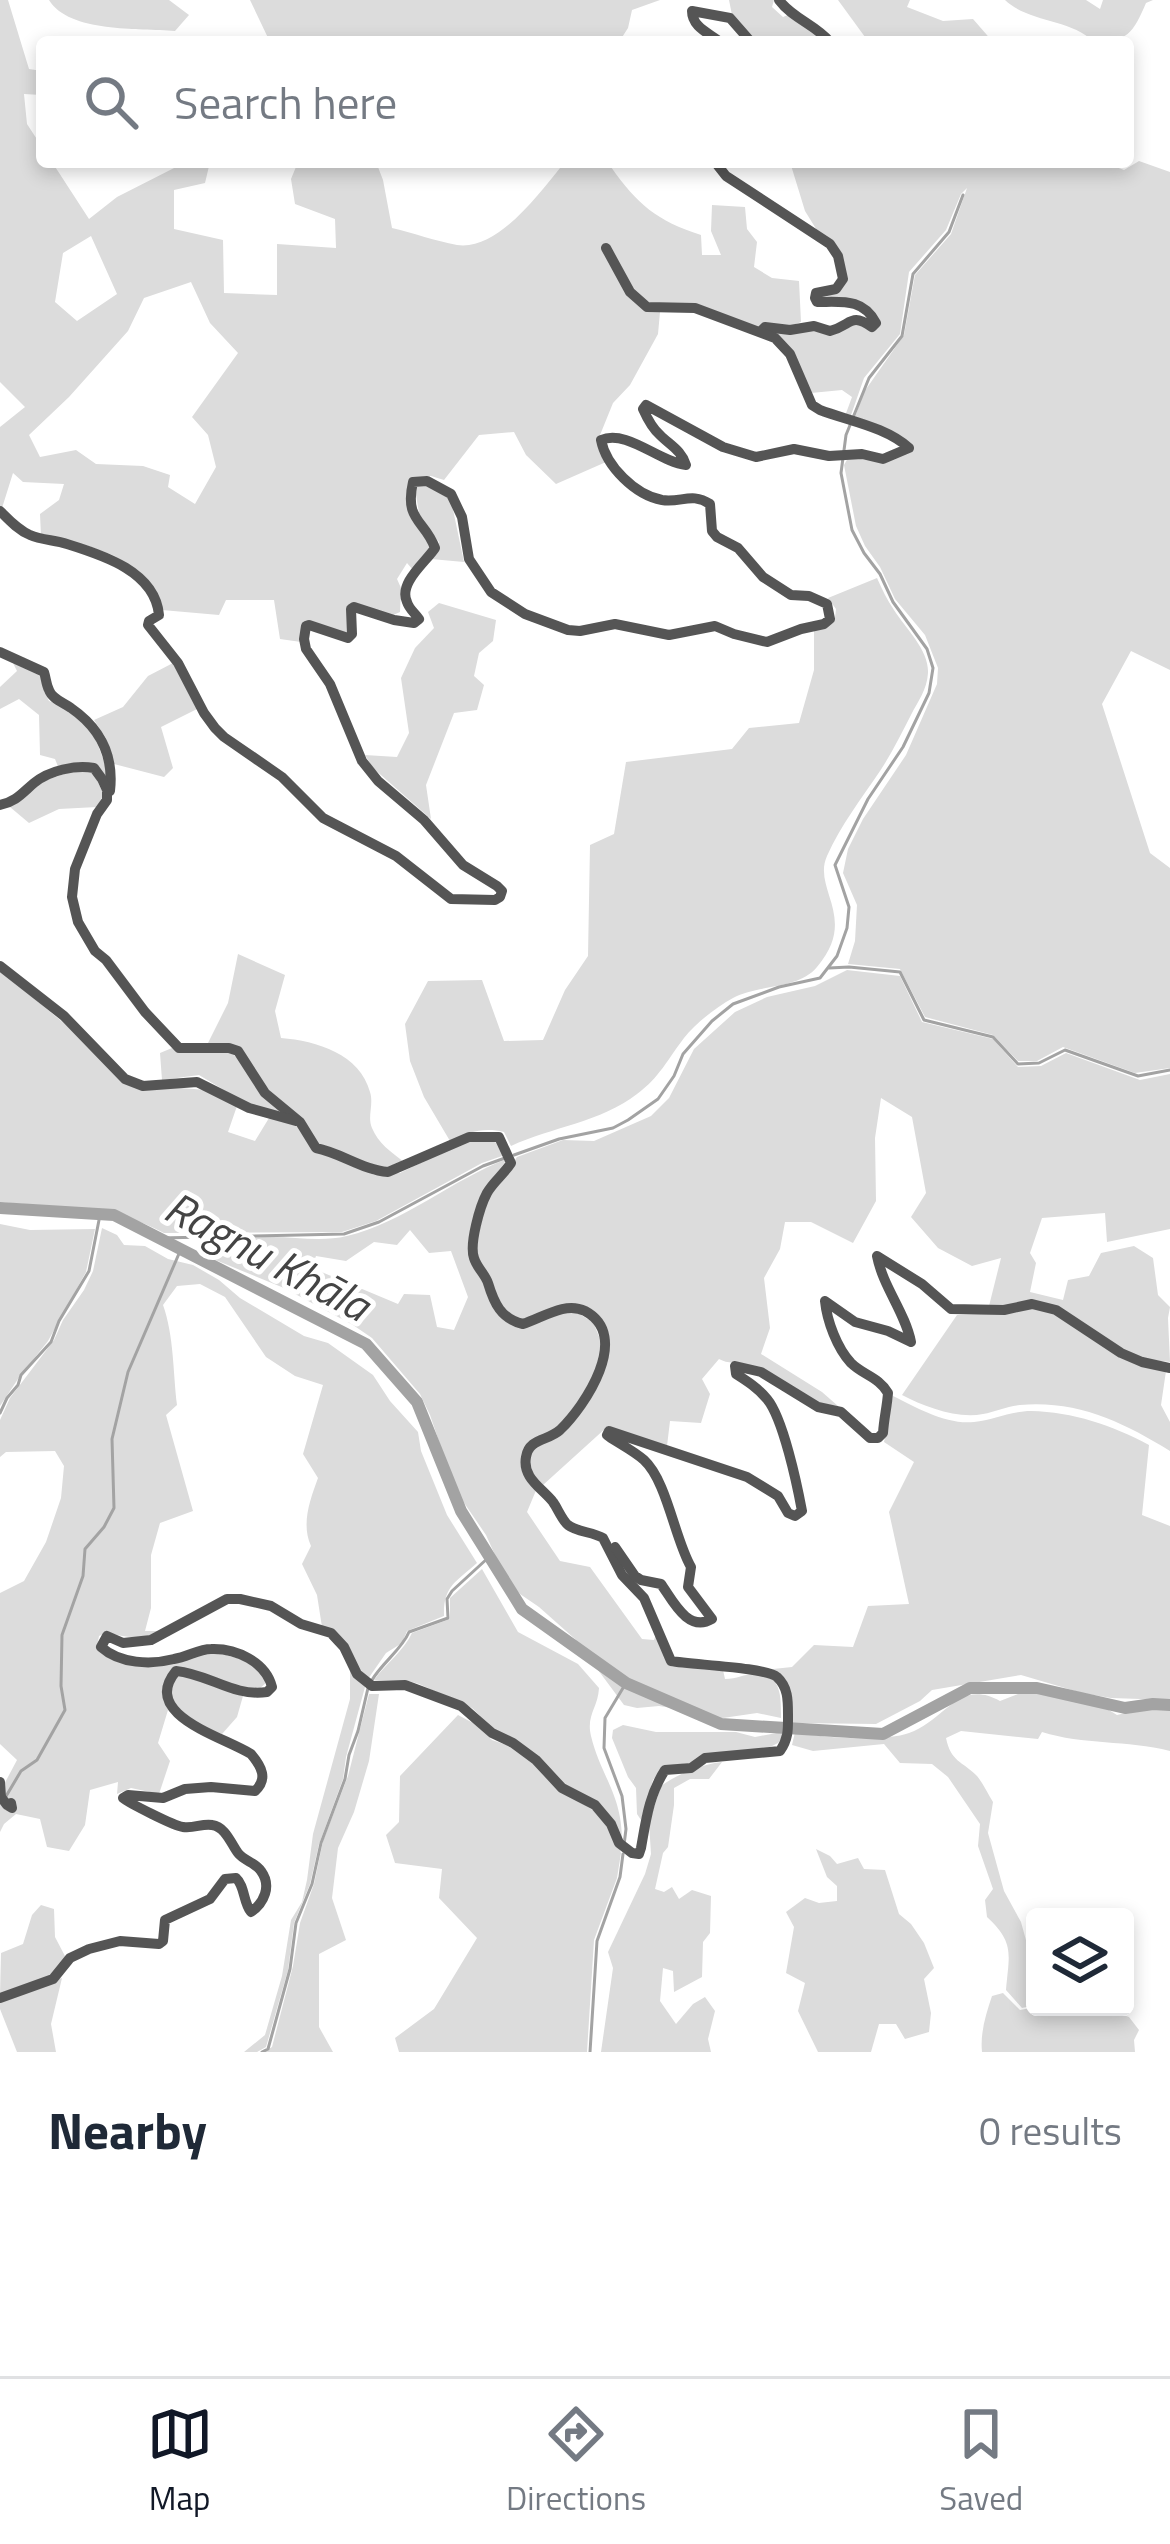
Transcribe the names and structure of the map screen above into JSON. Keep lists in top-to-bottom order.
{
  "water": ["Ragnu Khāla"],
  "page": {
    "search": "Search here",
    "heading": ["Nearby", "0 results"],
    "nav": ["Map", "Directions", "Saved"]
  }
}
